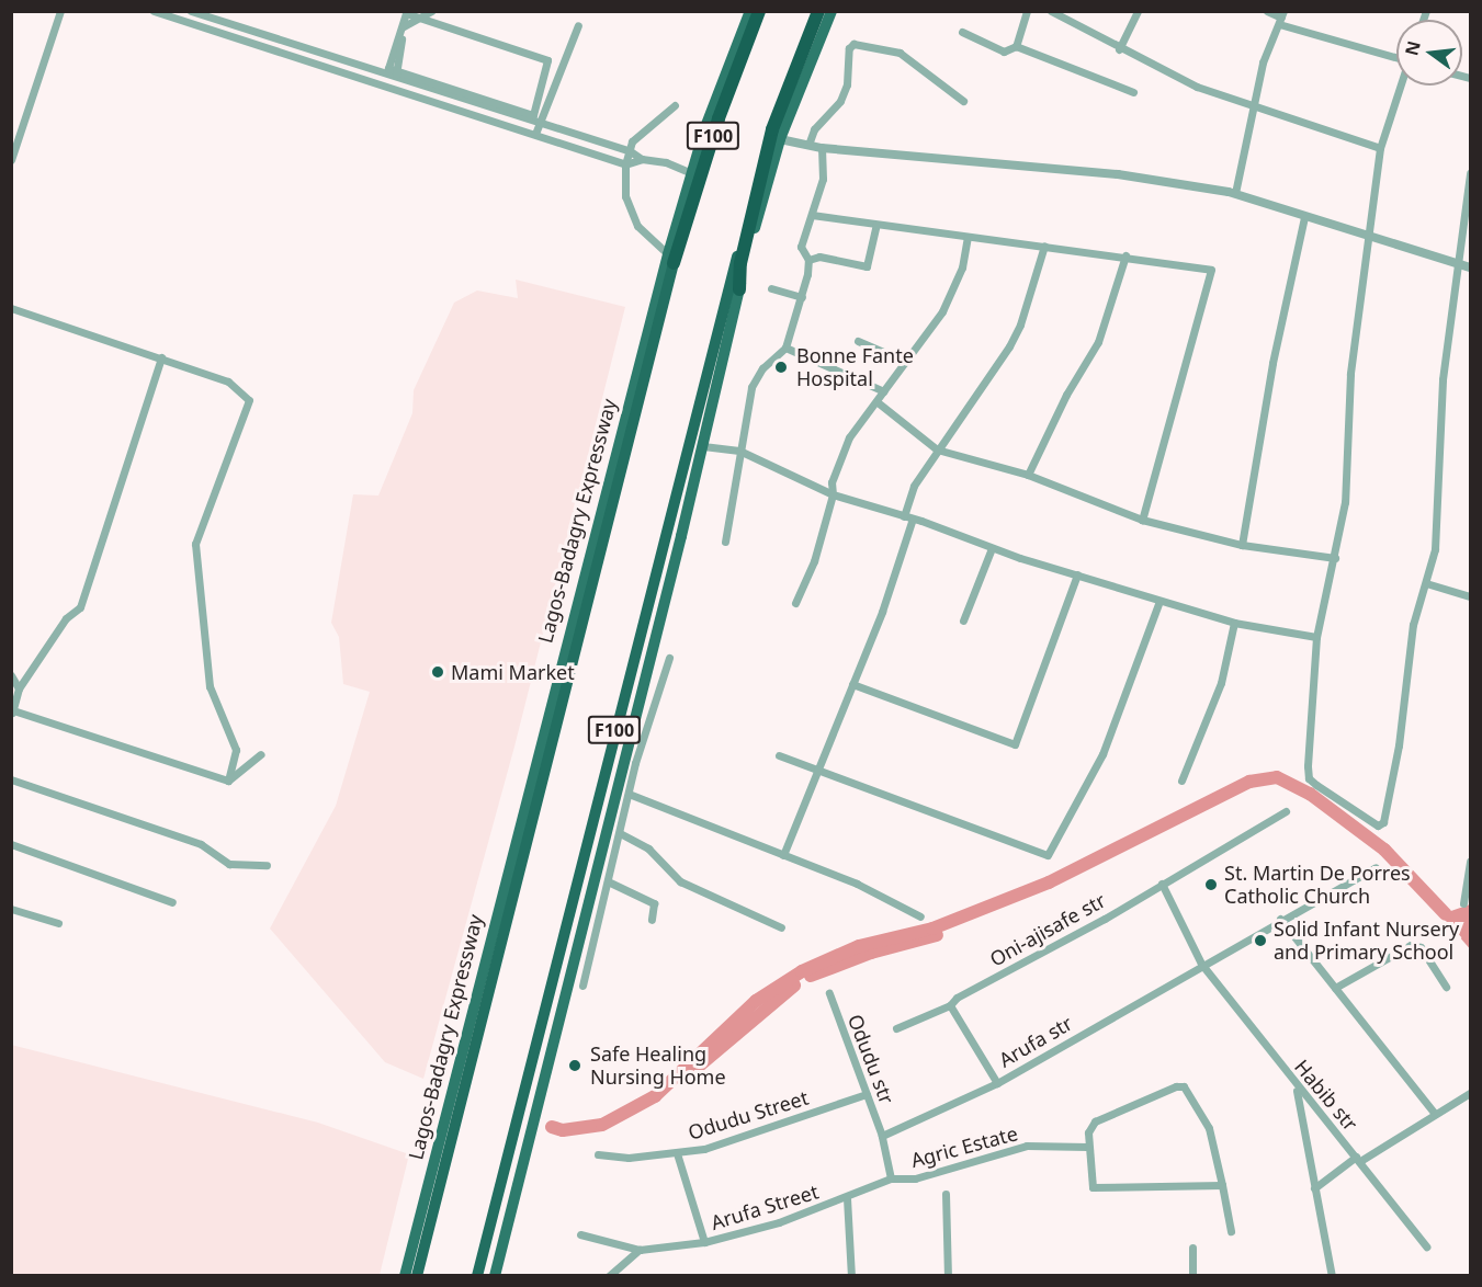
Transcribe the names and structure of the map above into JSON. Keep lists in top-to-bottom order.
{
  "streets": {
    "highway": ["F100", "Lagos-Badagry Expressway"],
    "street": [
      "Oni-ajisafe str",
      "Arufa str",
      "Odudu str",
      "Habib str",
      "Odudu Street",
      "Agric Estate",
      "Arufa Street"
    ]
  },
  "crossings": [
    ["Arufa str", "Odudu str"],
    ["Arufa str", "Habib str"],
    ["Odudu str", "Odudu Street"],
    ["Agric Estate", "Arufa Street"]
  ],
  "places": [
    "Bonne Fante Hospital",
    "Mami Market",
    "St. Martin De Porres Catholic Church",
    "Solid Infant Nursery and Primary School",
    "Safe Healing Nursing Home"
  ],
  "north": "left"
}
